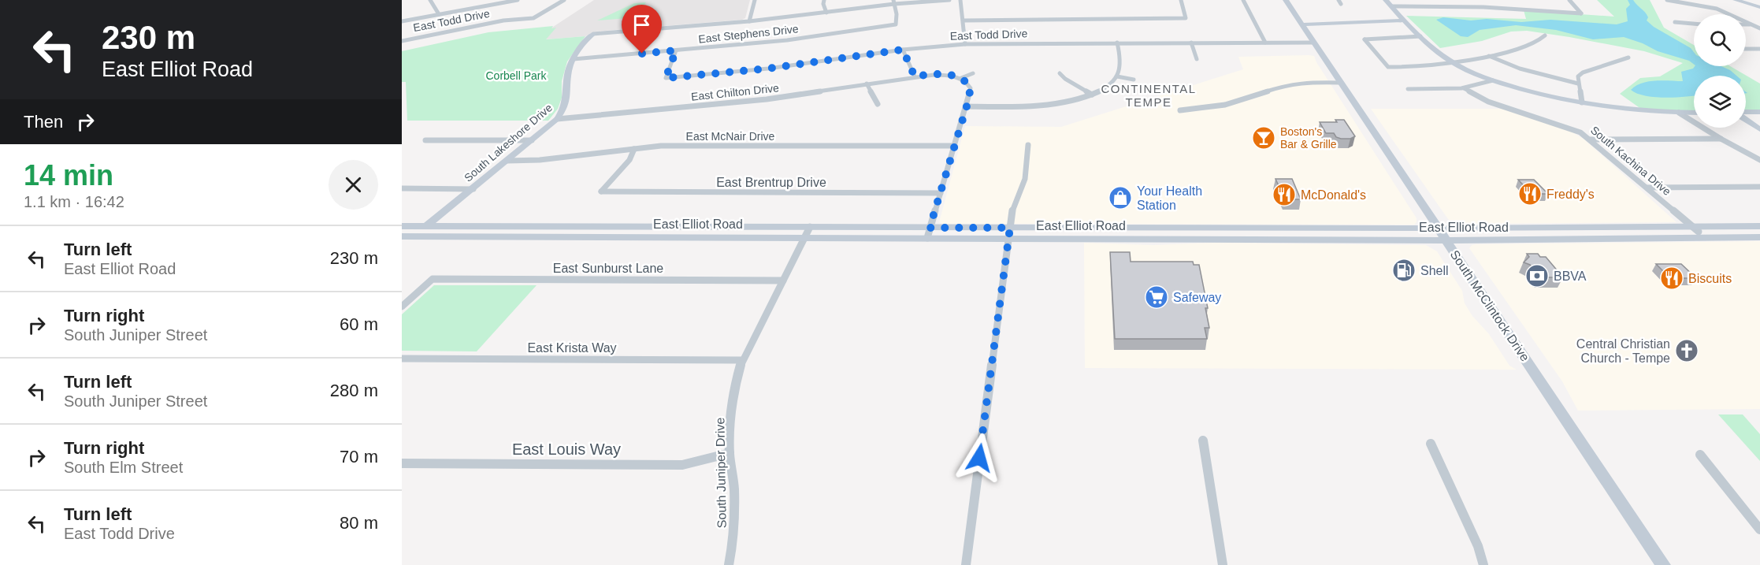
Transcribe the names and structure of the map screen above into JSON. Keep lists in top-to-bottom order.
{
  "streets": {
    "main road": ["South Lakeshore Drive", "East Elliot Road", "South McClintock Drive"],
    "street": [
      "East Todd Drive",
      "East Stephens Drive",
      "East Chilton Drive",
      "East McNair Drive",
      "South Kachina Drive",
      "East Brentrup Drive",
      "East Sunburst Lane",
      "East Krista Way",
      "East Louis Way",
      "South Juniper Drive"
    ]
  },
  "crossings": [
    ["East Todd Drive", "East Stephens Drive"],
    ["East Todd Drive", "South McClintock Drive"],
    ["East Stephens Drive", "South Lakeshore Drive"],
    ["East Chilton Drive", "South Lakeshore Drive"],
    ["East McNair Drive", "South Lakeshore Drive"],
    ["East McNair Drive", "East Brentrup Drive"],
    ["South Lakeshore Drive", "East Elliot Road"],
    ["South Kachina Drive", "East Elliot Road"],
    ["East Elliot Road", "South McClintock Drive"],
    ["East Elliot Road", "South Juniper Drive"],
    ["East Sunburst Lane", "South Juniper Drive"],
    ["East Krista Way", "South Juniper Drive"],
    ["East Louis Way", "South Juniper Drive"]
  ],
  "districts": ["CONTINENTAL TEMPE"],
  "parks": ["Corbell Park"],
  "places": {
    "bar": ["Boston's Bar & Grille"],
    "restaurant": ["Freddy's", "McDonald's", "Biscuits"],
    "shop": ["Your Health Station"],
    "fuel station": ["Shell"],
    "bank": ["BBVA"],
    "supermarket": ["Safeway"],
    "church": ["Central Christian Church - Tempe"]
  },
  "page": {
    "turn": ["230 m", "East Elliot Road"],
    "then": "Then",
    "heading": ["14 min", "1.1 km · 16:42"],
    "list": [
      {
        "name": "Turn left",
        "note": "East Elliot Road",
        "value": "230 m"
      },
      {
        "name": "Turn right",
        "note": "South Juniper Street",
        "value": "60 m"
      },
      {
        "name": "Turn left",
        "note": "South Juniper Street",
        "value": "280 m"
      },
      {
        "name": "Turn right",
        "note": "South Elm Street",
        "value": "70 m"
      },
      {
        "name": "Turn left",
        "note": "East Todd Drive",
        "value": "80 m"
      }
    ]
  }
}
